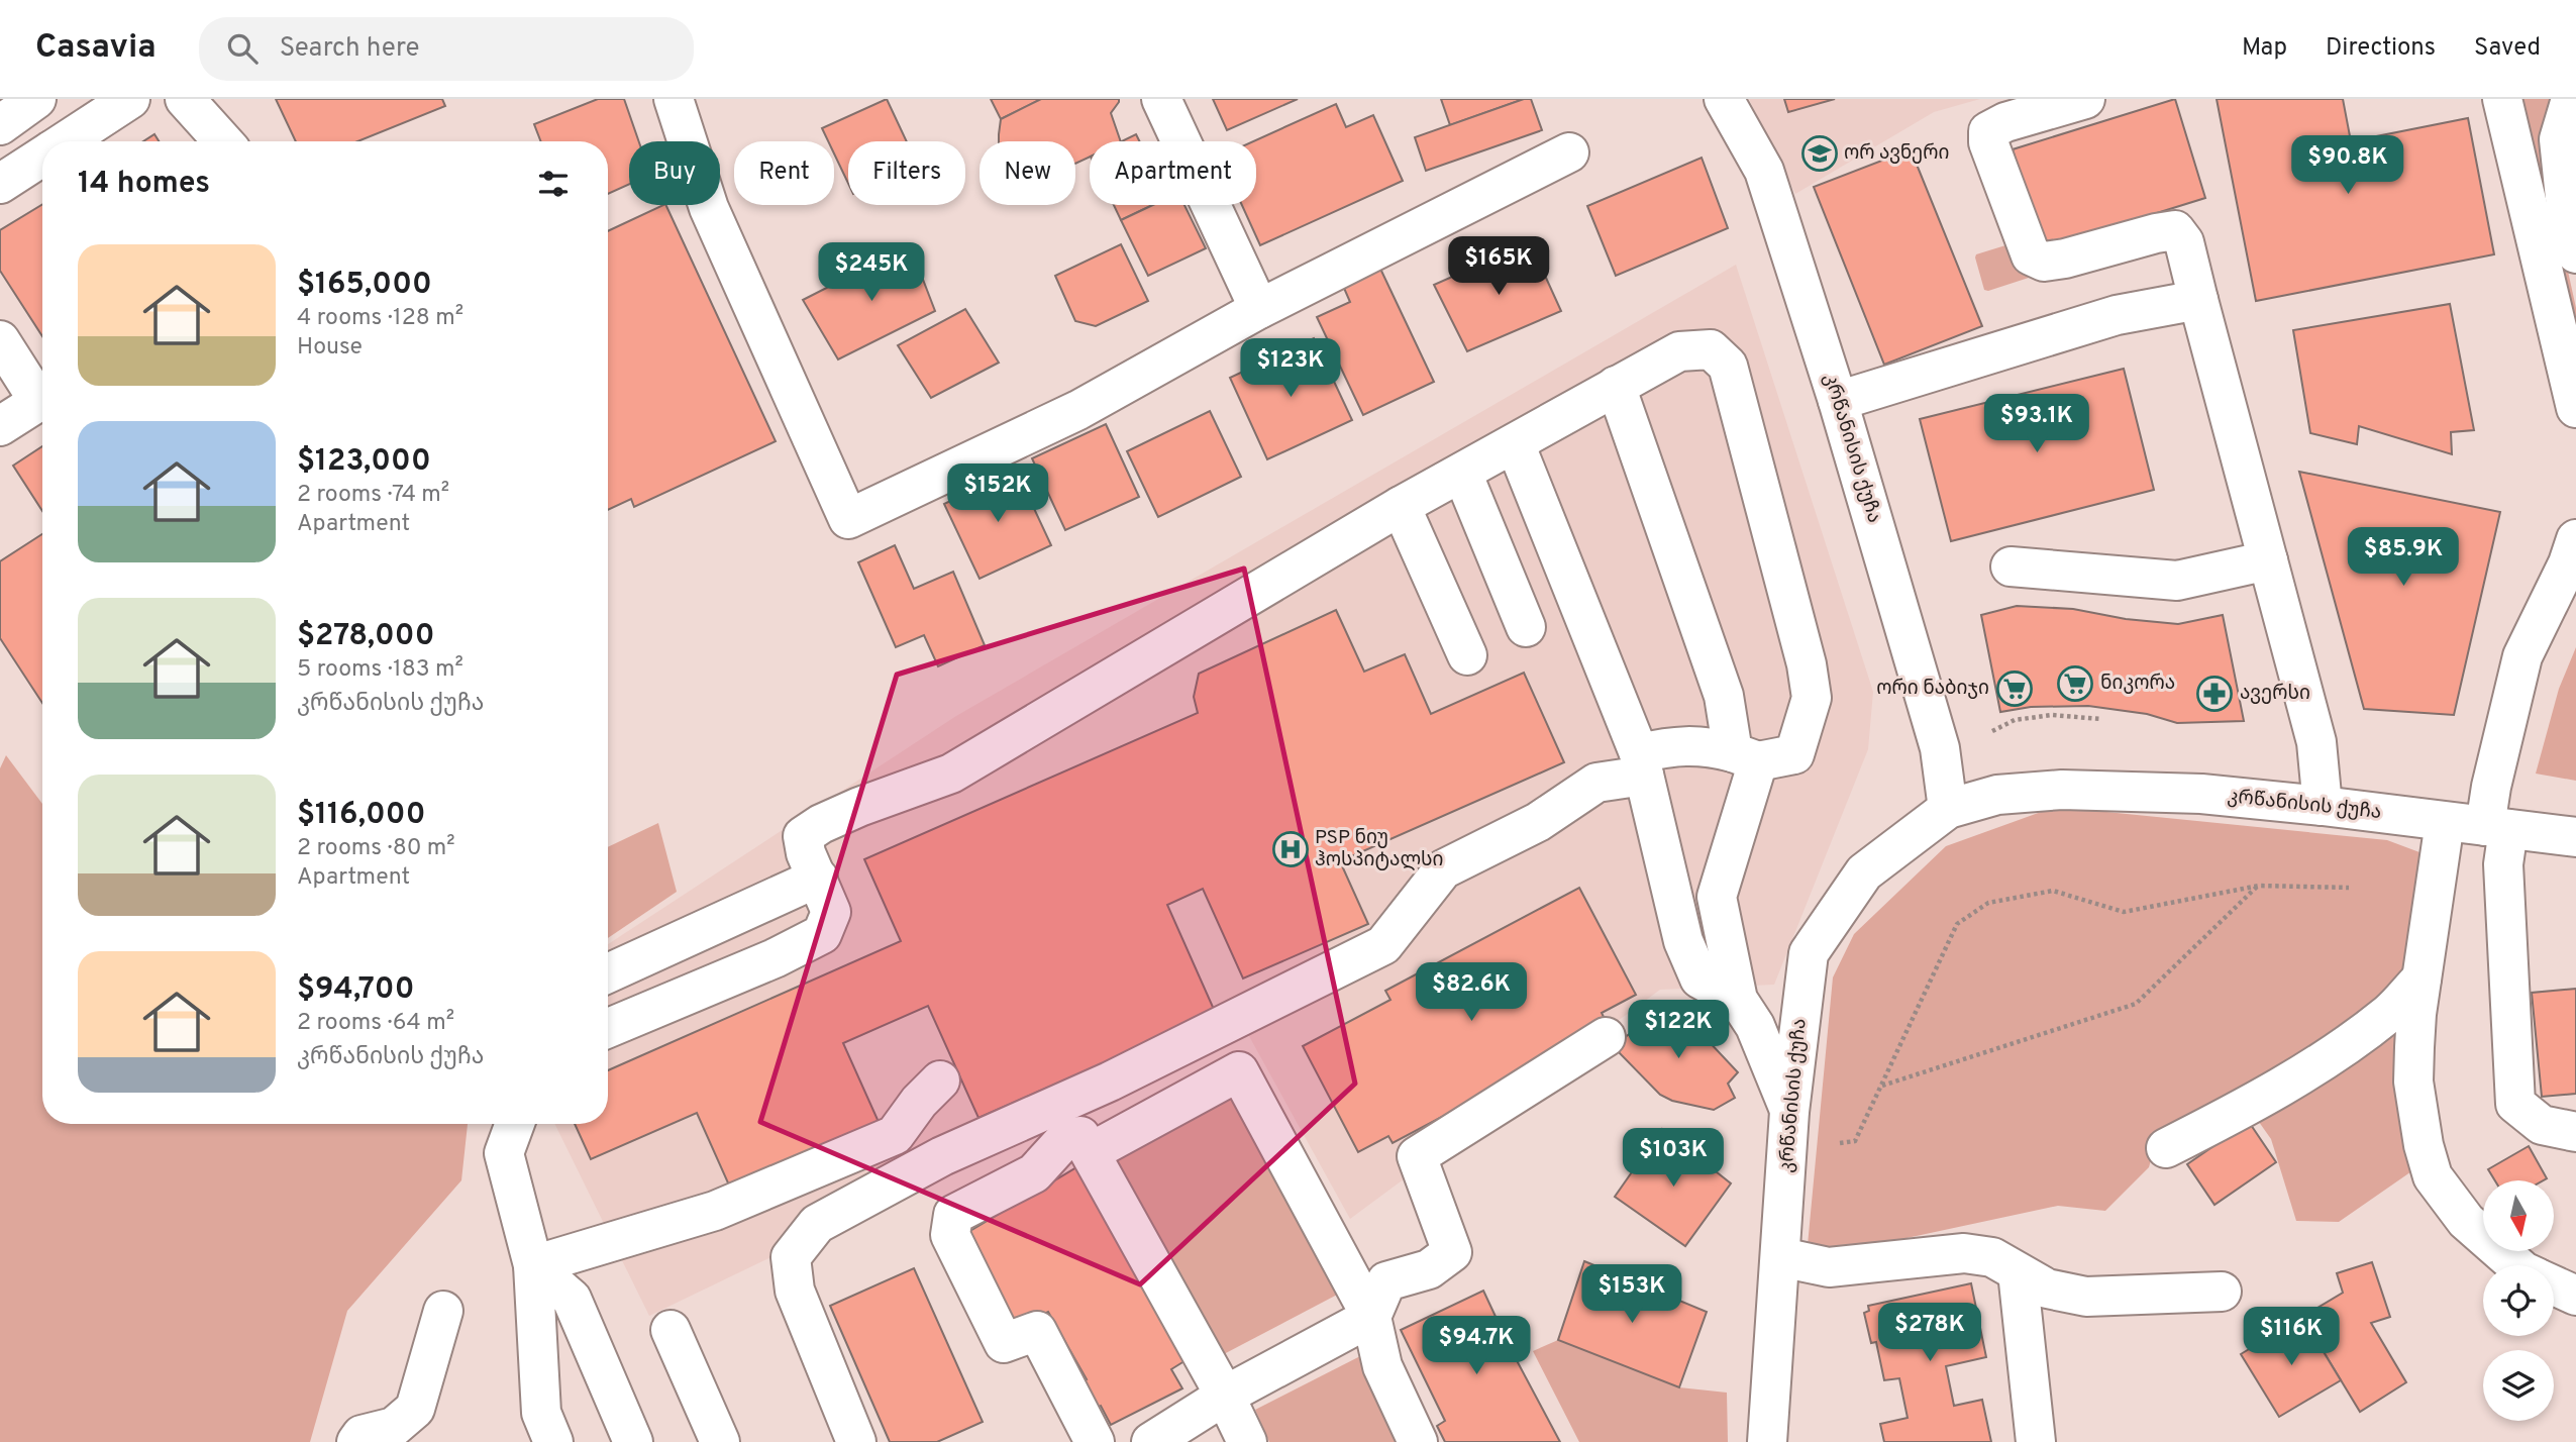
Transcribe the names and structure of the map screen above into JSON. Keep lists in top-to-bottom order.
{
  "streets": {
    "street": ["კრწანისის ქუჩა"]
  },
  "places": {
    "school or university": ["ორ ავნერი"],
    "supermarket": ["ნიკორა", "ორი ნაბიჯი"],
    "pharmacy": ["ავერსი"],
    "hospital": ["PSP ნიუ ჰოსპიტალსი"]
  },
  "north": "bottom",
  "page": {
    "header": "Casavia",
    "search": "Search here",
    "nav": ["Map", "Directions", "Saved"],
    "price": [
      "$90.8K",
      "$165K",
      "$245K",
      "$123K",
      "$93.1K",
      "$152K",
      "$85.9K",
      "$82.6K",
      "$122K",
      "$103K",
      "$153K",
      "$278K",
      "$116K",
      "$94.7K"
    ],
    "chip": [
      "Buy",
      "Rent",
      "Filters",
      "New",
      "Apartment"
    ],
    "heading": "14 homes",
    "list": [
      {
        "name": "$165,000",
        "note": "4 rooms · 128 m² · House"
      },
      {
        "name": "$123,000",
        "note": "2 rooms · 74 m² · Apartment"
      },
      {
        "name": "$278,000",
        "note": "5 rooms · 183 m² · კრწანისის ქუჩა"
      },
      {
        "name": "$116,000",
        "note": "2 rooms · 80 m² · Apartment"
      },
      {
        "name": "$94,700",
        "note": "2 rooms · 64 m² · კრწანისის ქუჩა"
      }
    ]
  }
}
